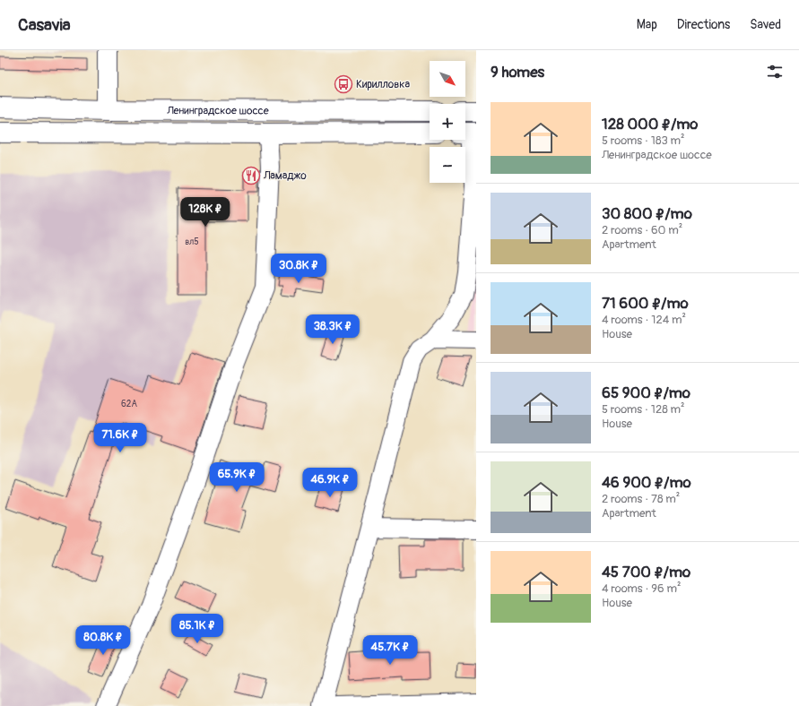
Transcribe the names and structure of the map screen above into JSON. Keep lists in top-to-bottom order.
{
  "streets": {
    "main road": ["Ленинградское шоссе"]
  },
  "places": {
    "bus stop": ["Кирилловка"],
    "restaurant": ["Ламаджо"]
  },
  "house_numbers": ["вл5", "62А"],
  "north": "bottom right",
  "page": {
    "header": "Casavia",
    "nav": ["Map", "Directions", "Saved"],
    "heading": "9 homes",
    "map_buttons": ["+", "−"],
    "list": [
      {
        "name": "128 000 ₽/mo",
        "note": "5 rooms · 183 m² · Ленинградское шоссе"
      },
      {
        "name": "30 800 ₽/mo",
        "note": "2 rooms · 60 m² · Apartment"
      },
      {
        "name": "71 600 ₽/mo",
        "note": "4 rooms · 124 m² · House"
      },
      {
        "name": "65 900 ₽/mo",
        "note": "5 rooms · 128 m² · House"
      },
      {
        "name": "46 900 ₽/mo",
        "note": "2 rooms · 78 m² · Apartment"
      },
      {
        "name": "45 700 ₽/mo",
        "note": "4 rooms · 96 m² · House"
      }
    ],
    "price": [
      "128K ₽",
      "30.8K ₽",
      "38.3K ₽",
      "71.6K ₽",
      "65.9K ₽",
      "46.9K ₽",
      "85.1K ₽",
      "80.8K ₽",
      "45.7K ₽"
    ]
  }
}
